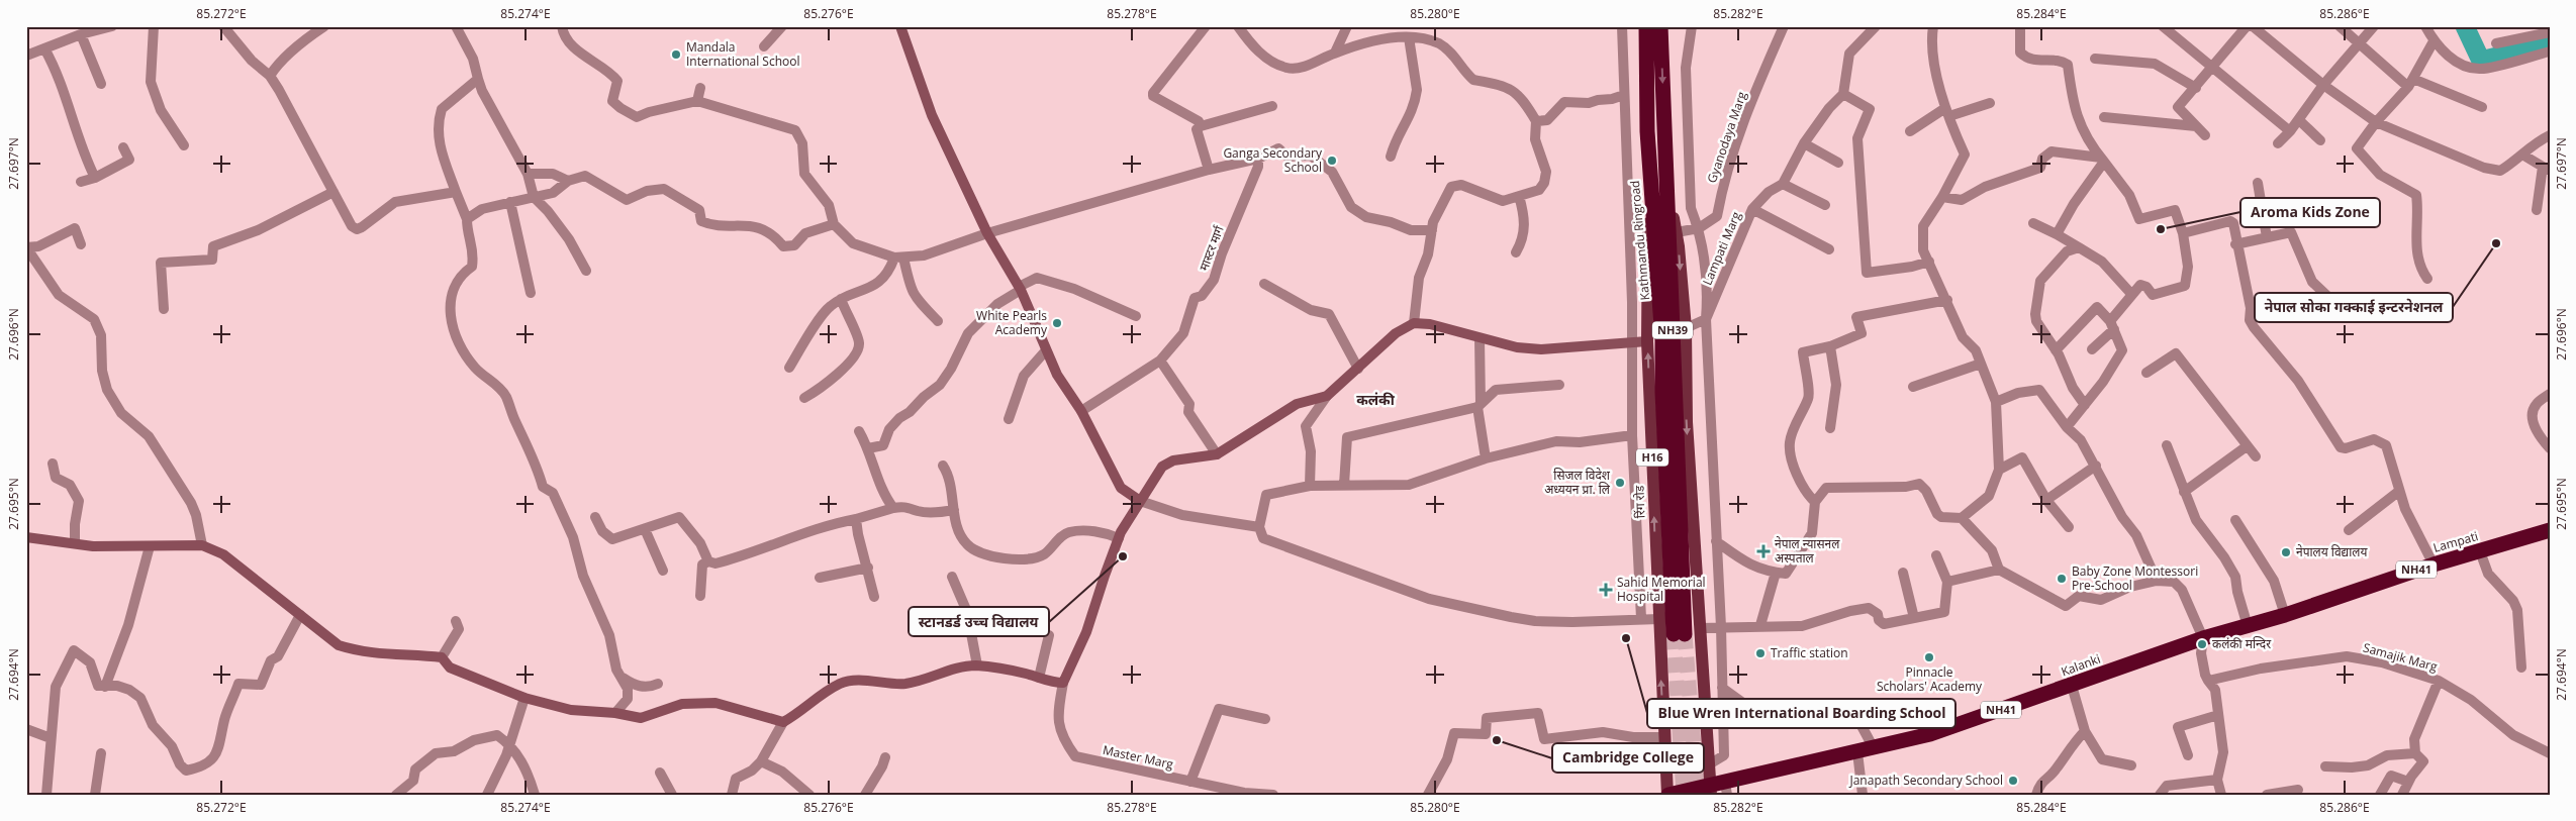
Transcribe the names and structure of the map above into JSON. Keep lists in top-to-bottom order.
{
  "streets": {
    "highway": [
      "Kathmandu Ringroad",
      "NH39",
      "Lampati",
      "NH41",
      "Kalanki"
    ],
    "main road": ["H16", "रिंग रोड"],
    "street": [
      "Gyanodaya Marg",
      "मास्टर मार्ग",
      "Lampati Marg",
      "Samajik Marg",
      "Master Marg"
    ]
  },
  "crossings": [
    ["Kathmandu Ringroad", "रिंग रोड"],
    ["रिंग रोड", "NH41"],
    ["Lampati", "Kalanki"],
    ["NH41", "Kalanki"]
  ],
  "districts": ["कलंकी"],
  "places": {
    "other": [
      "Mandala International School",
      "Ganga Secondary School",
      "Aroma Kids Zone",
      "नेपाल सोका गक्काई इन्टरनेशनल",
      "White Pearls Academy",
      "सिजल विदेश अध्ययन प्रा. लि",
      "नेपालय विद्यालय",
      "स्टानडर्ड उच्च विद्यालय",
      "Baby Zone Montessori Pre-School",
      "Blue Wren International Boarding School",
      "कलंकी मन्दिर",
      "Traffic station",
      "Pinnacle Scholars' Academy",
      "Cambridge College",
      "Janapath Secondary School"
    ],
    "health": ["नेपाल न्यासनल अस्पताल", "Sahid Memorial Hospital"]
  },
  "coordinates": [
    "85.272°E",
    "85.274°E",
    "85.276°E",
    "85.278°E",
    "85.280°E",
    "85.282°E",
    "85.284°E",
    "85.286°E",
    "27.697°N",
    "27.696°N",
    "27.695°N",
    "27.694°N"
  ]
}
